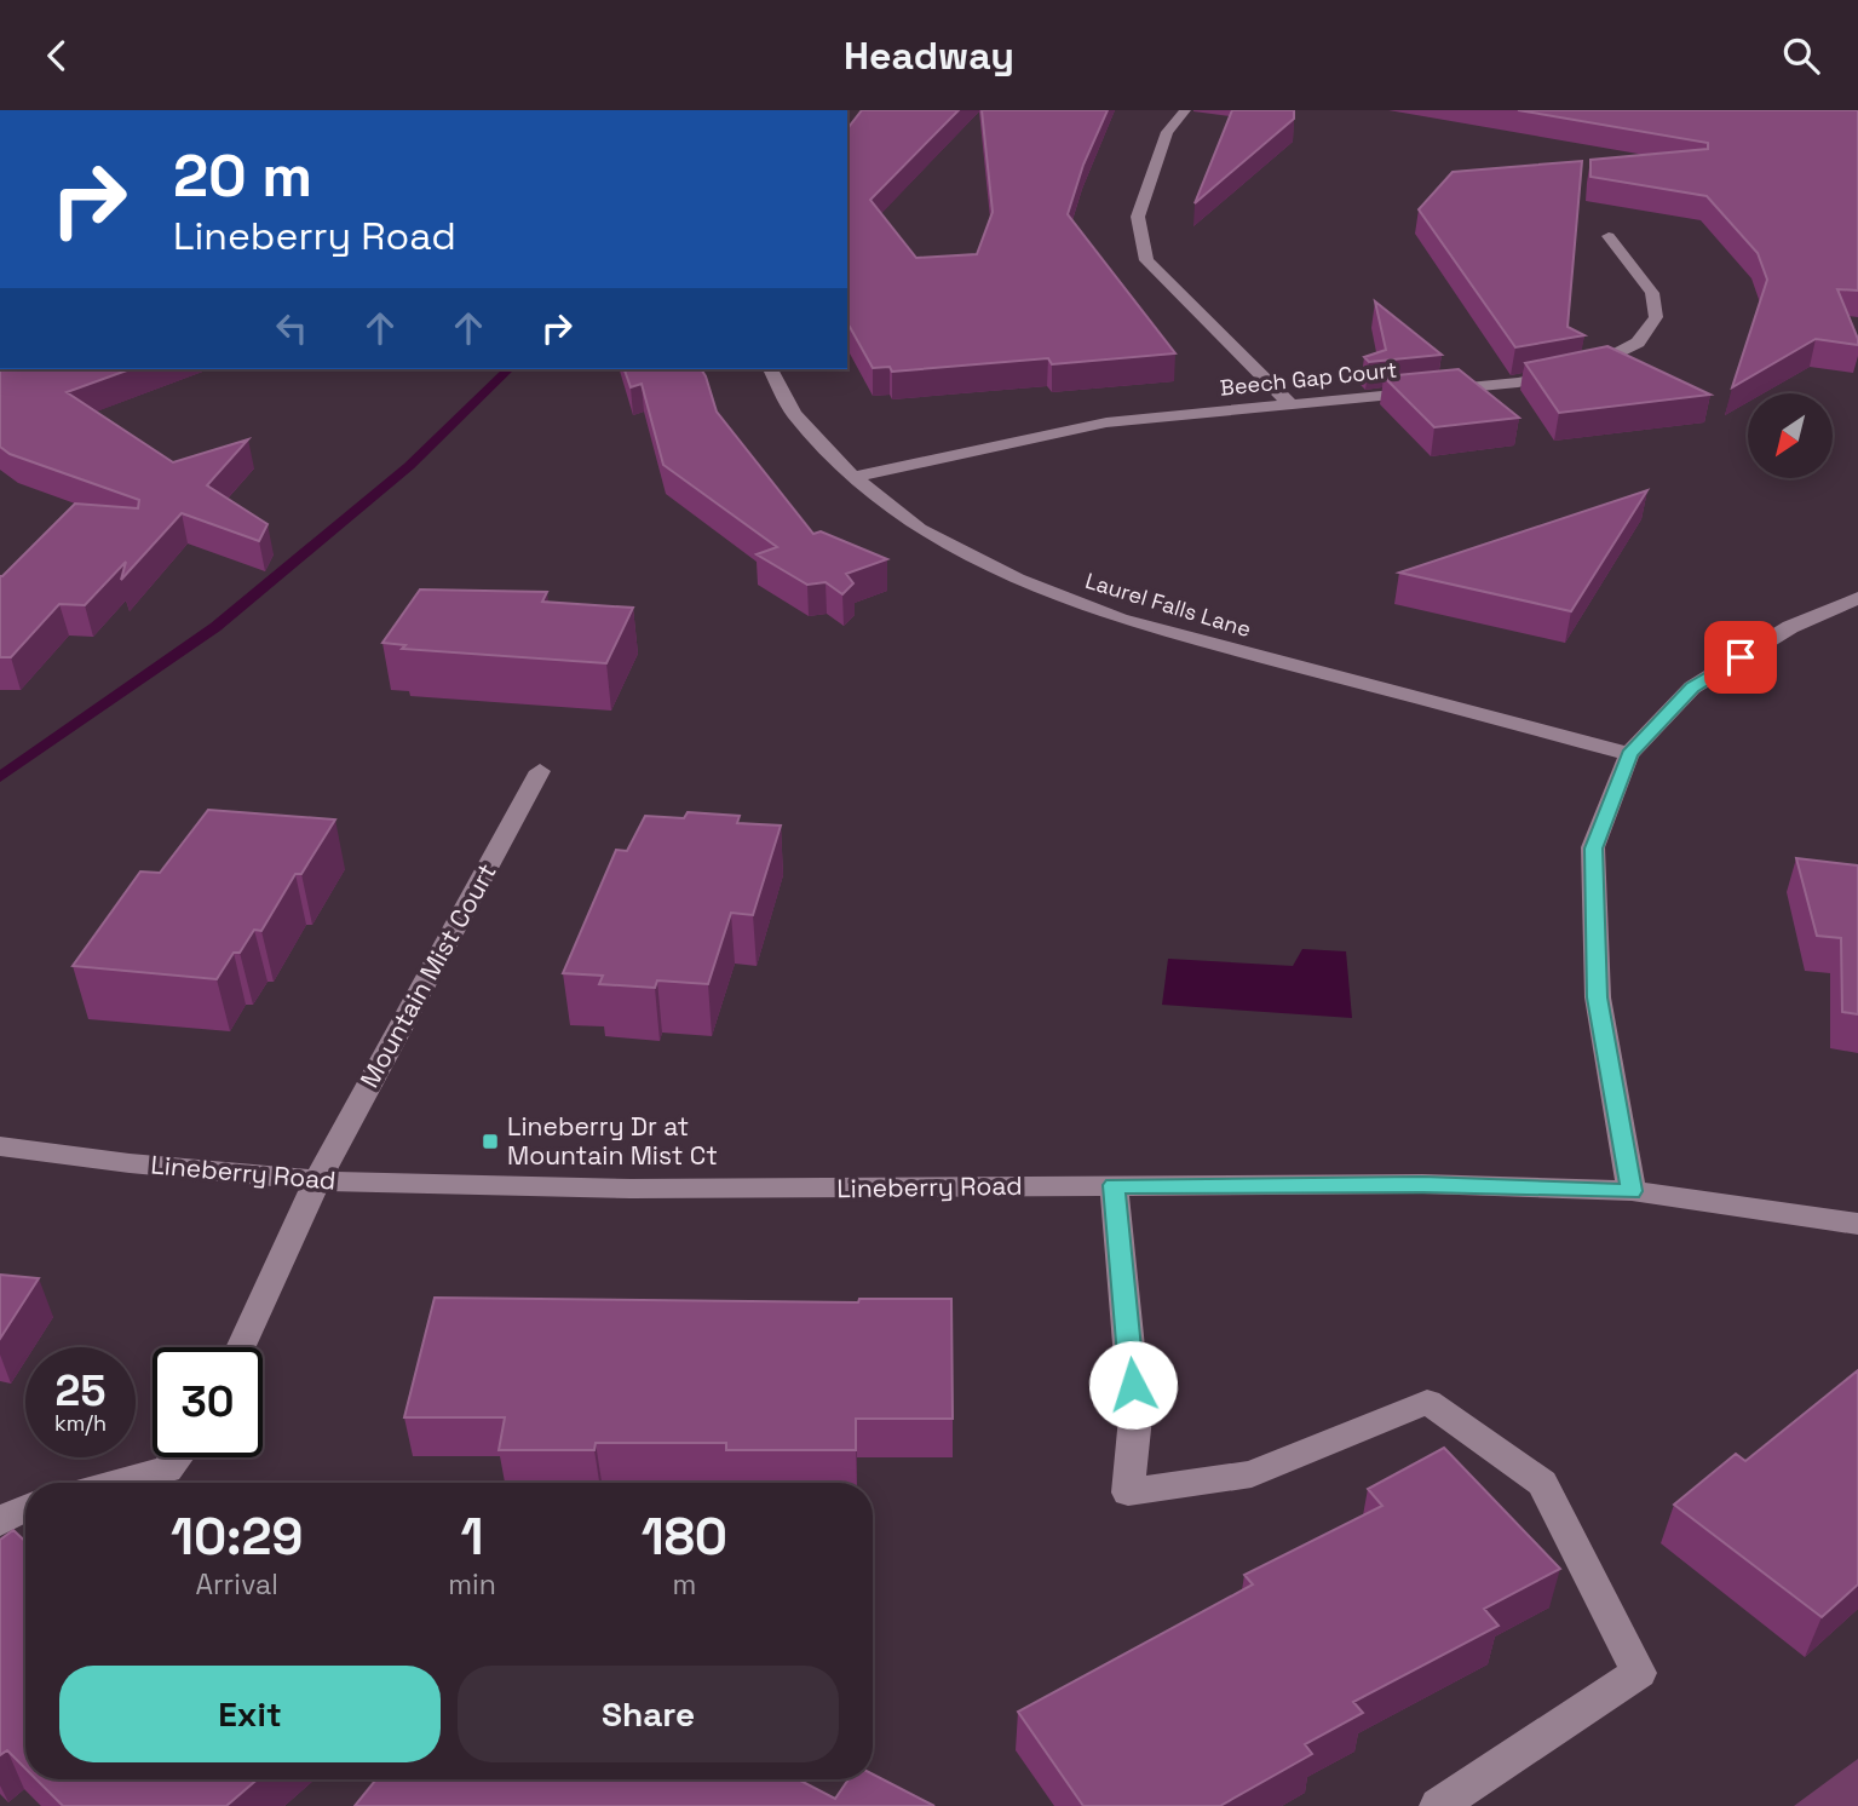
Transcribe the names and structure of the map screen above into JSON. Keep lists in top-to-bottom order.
{
  "streets": {
    "street": [
      "Beech Gap Court",
      "Laurel Falls Lane",
      "Mountain Mist Court",
      "Lineberry Road"
    ]
  },
  "crossings": [
    ["Beech Gap Court", "Laurel Falls Lane"],
    ["Mountain Mist Court", "Lineberry Road"]
  ],
  "places": {
    "transit": ["Lineberry Dr at Mountain Mist Ct"]
  },
  "north": "bottom left",
  "page": {
    "header": "Headway",
    "turn": ["20 m", "Lineberry Road"],
    "speed": "25 km/h",
    "limit": "30",
    "eta": [
      "10:29",
      "Arrival",
      "1",
      "min",
      "180",
      "m"
    ],
    "buttons": ["Exit", "Share"]
  }
}
